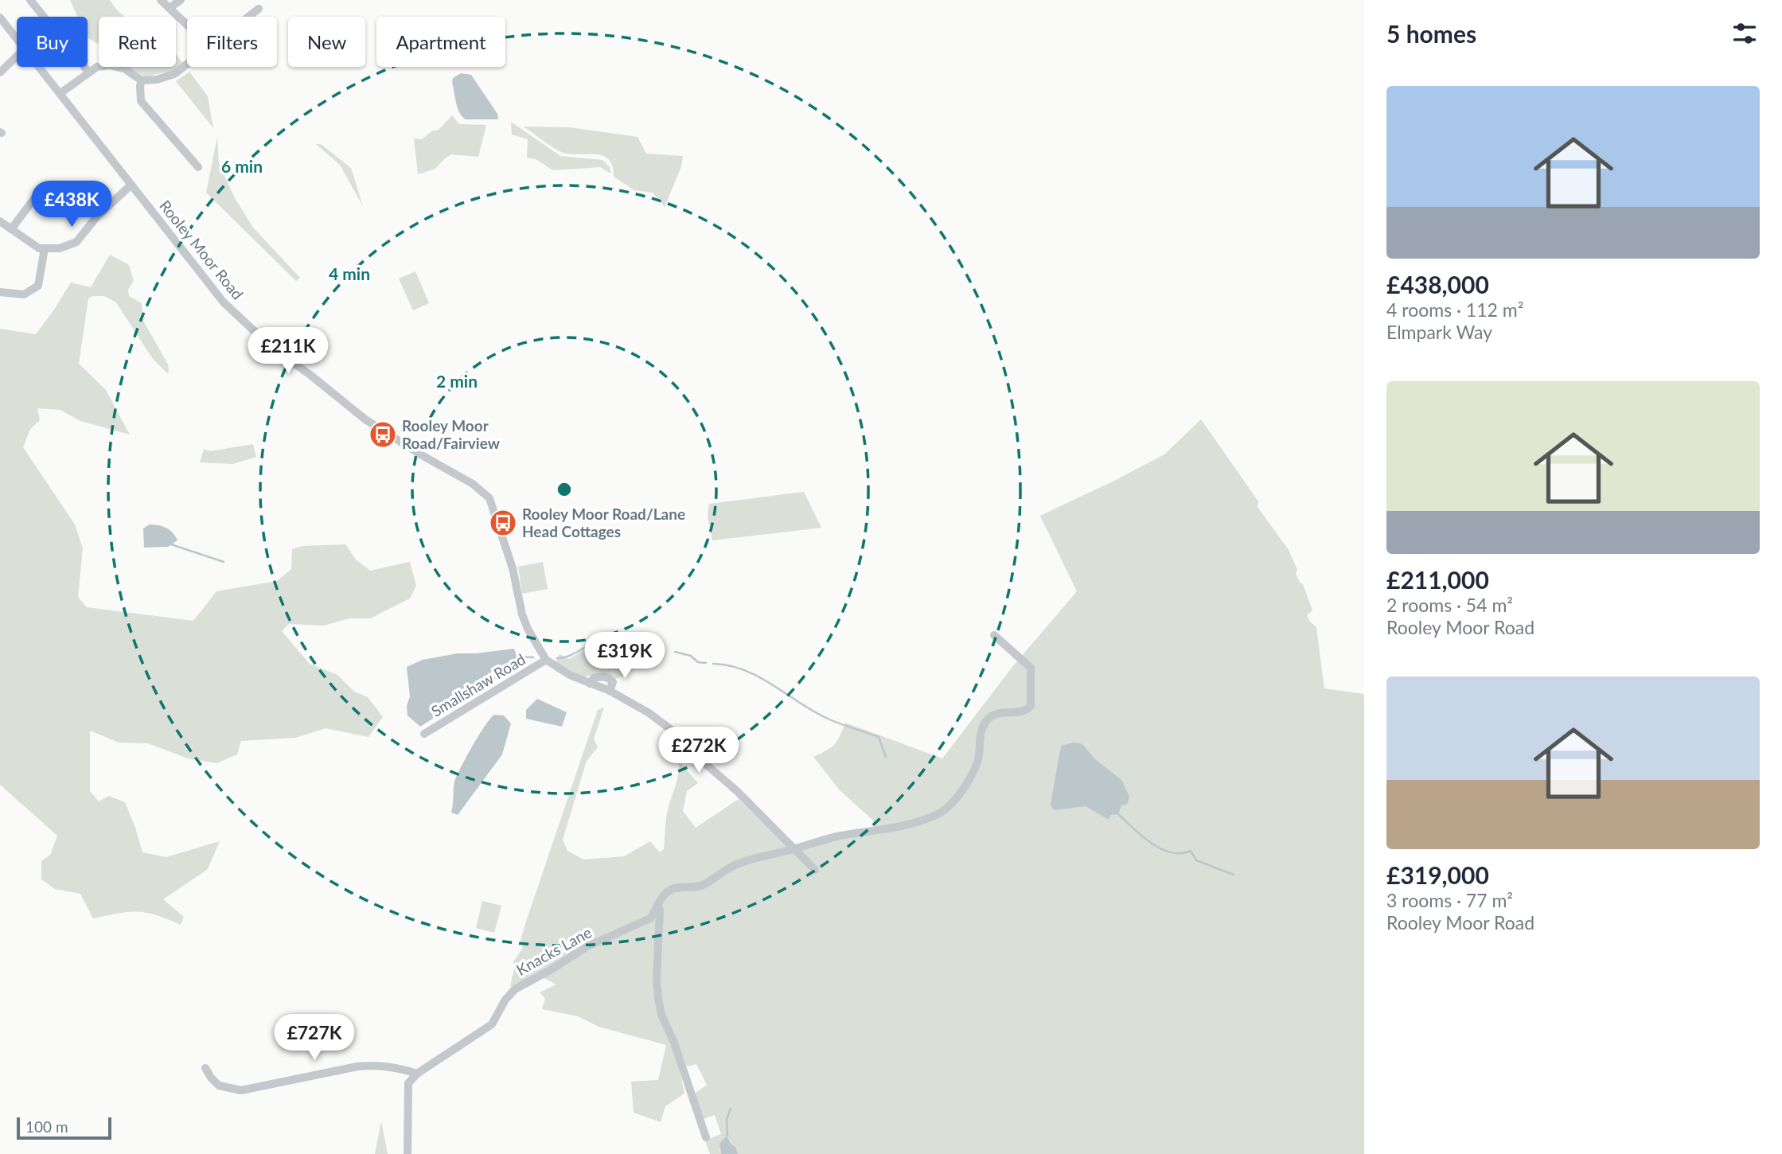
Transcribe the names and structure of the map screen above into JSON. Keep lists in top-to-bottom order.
{
  "streets": {
    "street": ["Rooley Moor Road", "Smallshaw Road", "Knacks Lane"]
  },
  "crossings": [
    ["Rooley Moor Road", "Smallshaw Road"],
    ["Rooley Moor Road", "Knacks Lane"]
  ],
  "places": {
    "bus stop": ["Rooley Moor Road/Fairview", "Rooley Moor Road/Lane Head Cottages"]
  },
  "scale_bar": "100 m",
  "page": {
    "heading": "5 homes",
    "chip": [
      "Buy",
      "Rent",
      "Filters",
      "New",
      "Apartment"
    ],
    "list": [
      {
        "name": "£438,000",
        "note": "4 rooms · 112 m² · Elmpark Way"
      },
      {
        "name": "£211,000",
        "note": "2 rooms · 54 m² · Rooley Moor Road"
      },
      {
        "name": "£319,000",
        "note": "3 rooms · 77 m² · Rooley Moor Road"
      }
    ],
    "price": [
      "£438K",
      "£211K",
      "£319K",
      "£272K",
      "£727K"
    ],
    "scale": "100 m"
  },
  "rings": ["6 min", "4 min", "2 min"]
}
